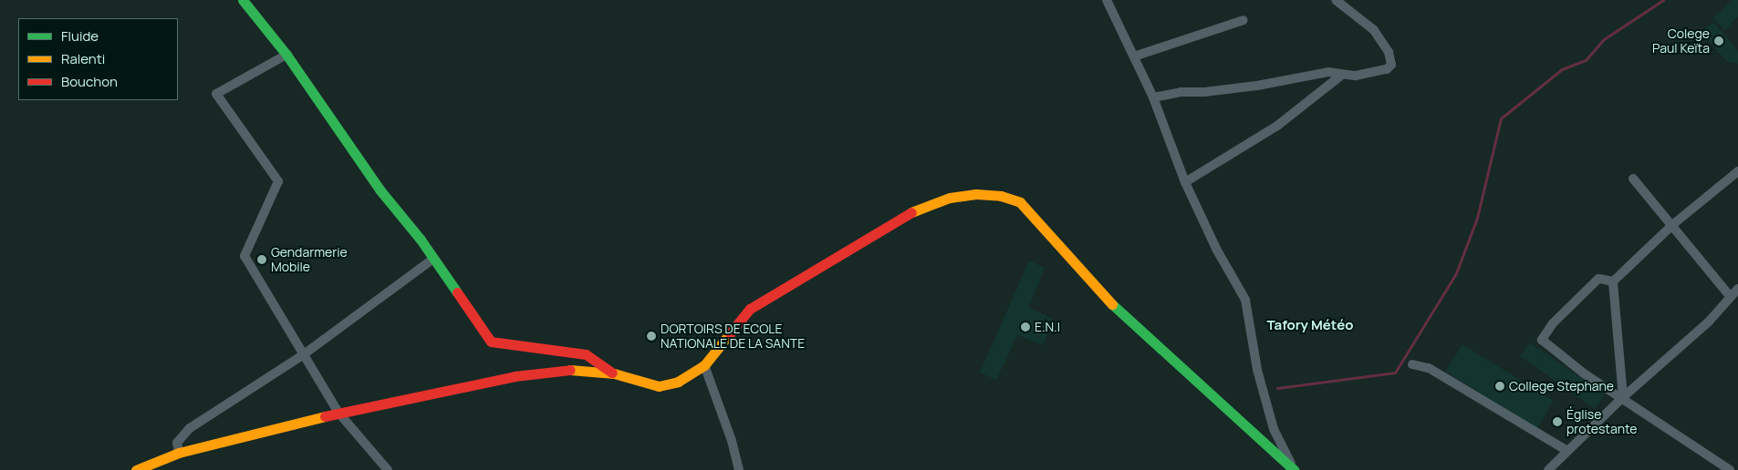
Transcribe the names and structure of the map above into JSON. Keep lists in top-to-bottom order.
{
  "districts": ["Tafory Météo"],
  "places": [
    "Colege Paul Keïta",
    "Gendarmerie Mobile",
    "E.N.I",
    "DORTOIRS DE ECOLE NATIONALE DE LA SANTE",
    "College Stephane",
    "Église protestante"
  ],
  "legend": ["Fluide", "Ralenti", "Bouchon"]
}
